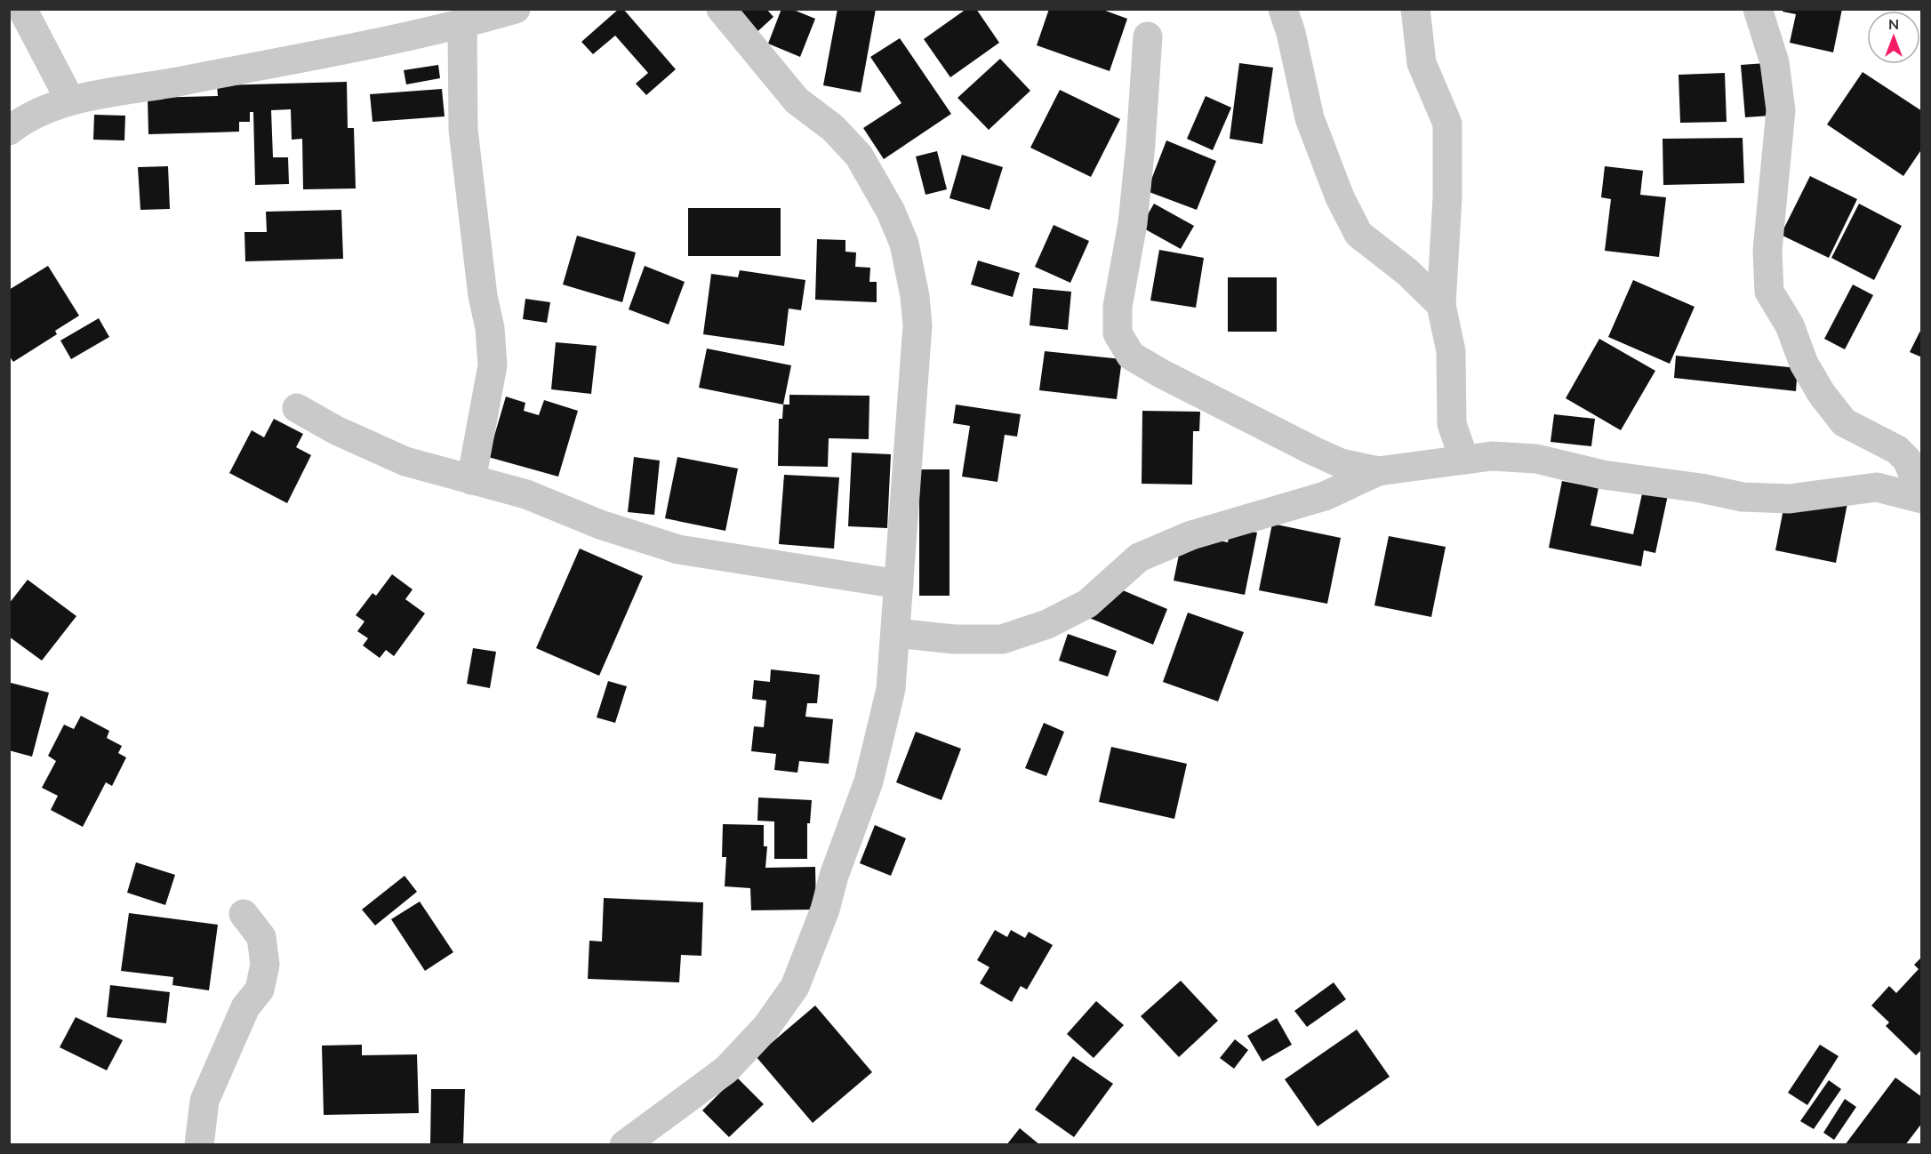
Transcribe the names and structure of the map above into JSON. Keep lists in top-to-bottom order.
{
  "north": "top"
}
